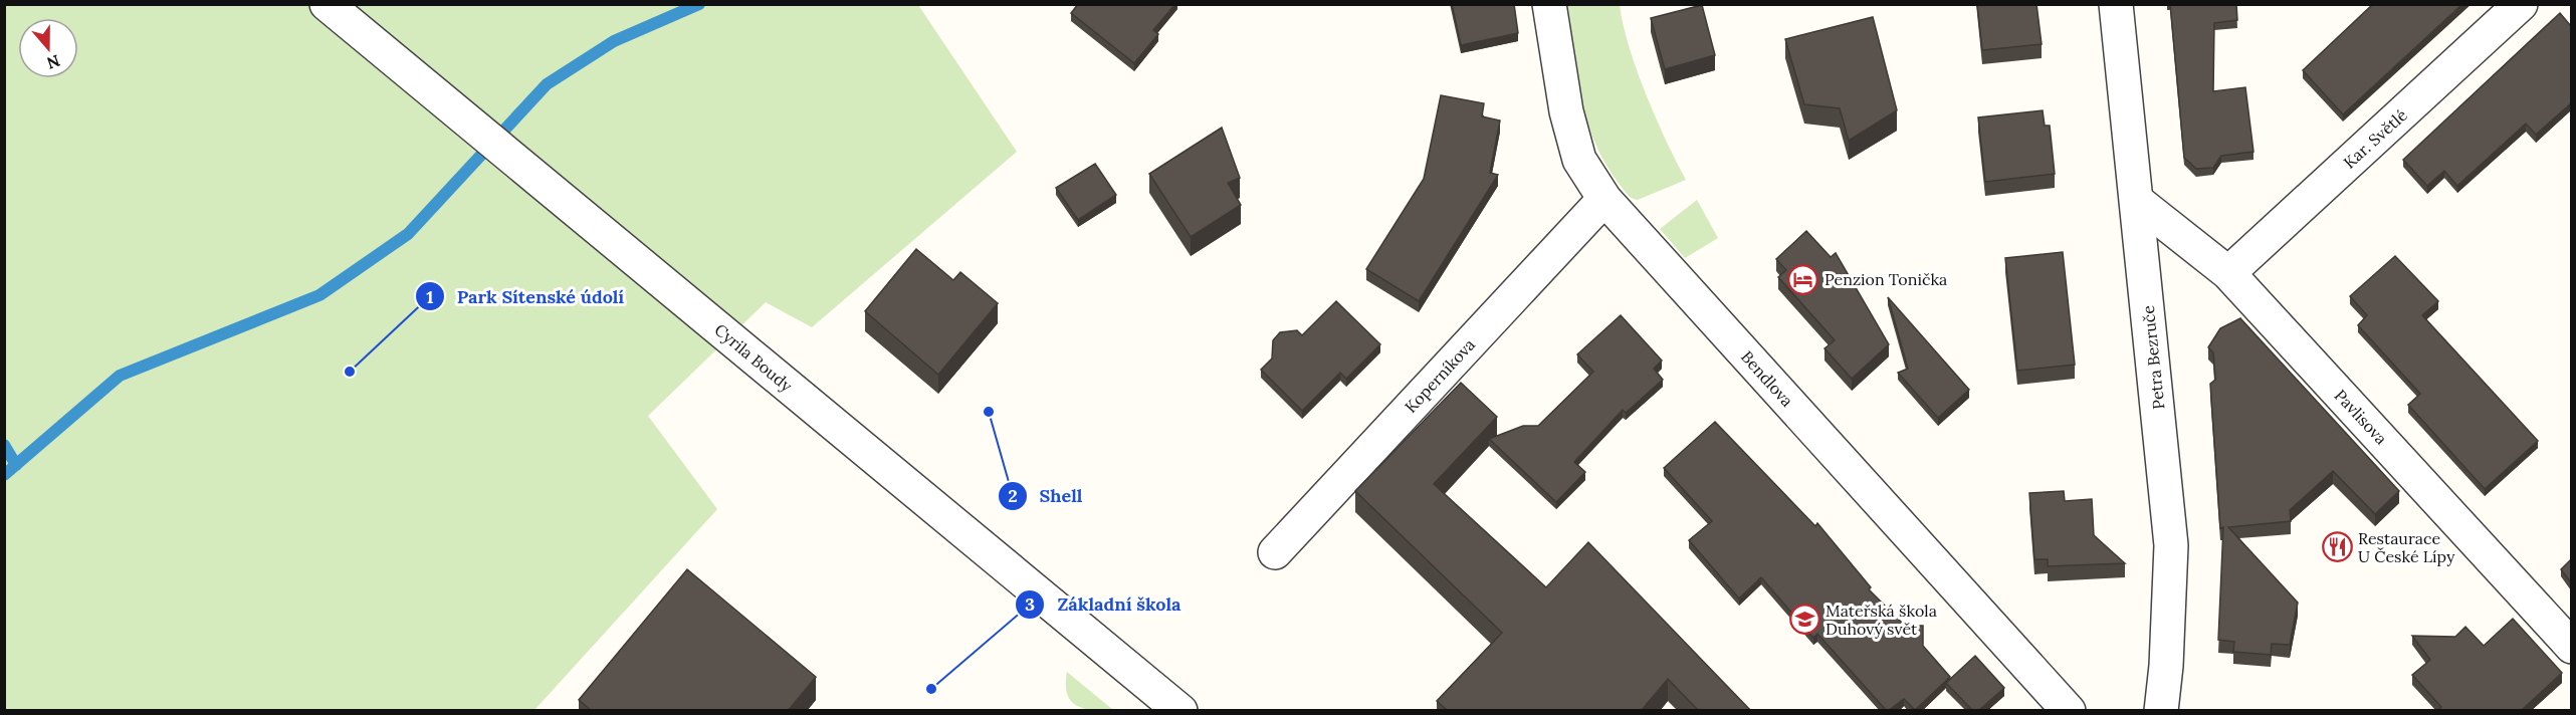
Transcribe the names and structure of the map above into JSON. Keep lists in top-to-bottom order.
{
  "streets": {
    "street": [
      "Kar. Světlé",
      "Cyrila Boudy",
      "Petra Bezruče",
      "Koperníkova",
      "Bendlova",
      "Pavlisova"
    ]
  },
  "crossings": [
    ["Kar. Světlé", "Pavlisova"],
    ["Petra Bezruče", "Pavlisova"],
    ["Koperníkova", "Bendlova"]
  ],
  "places": {
    "hotel": ["Penzion Tonička"],
    "other": ["Park Sítenské údolí", "Shell", "Základní škola"],
    "restaurant": ["Restaurace U České Lípy"],
    "school or university": ["Mateřská škola Duhový svět"]
  },
  "north": "bottom"
}
